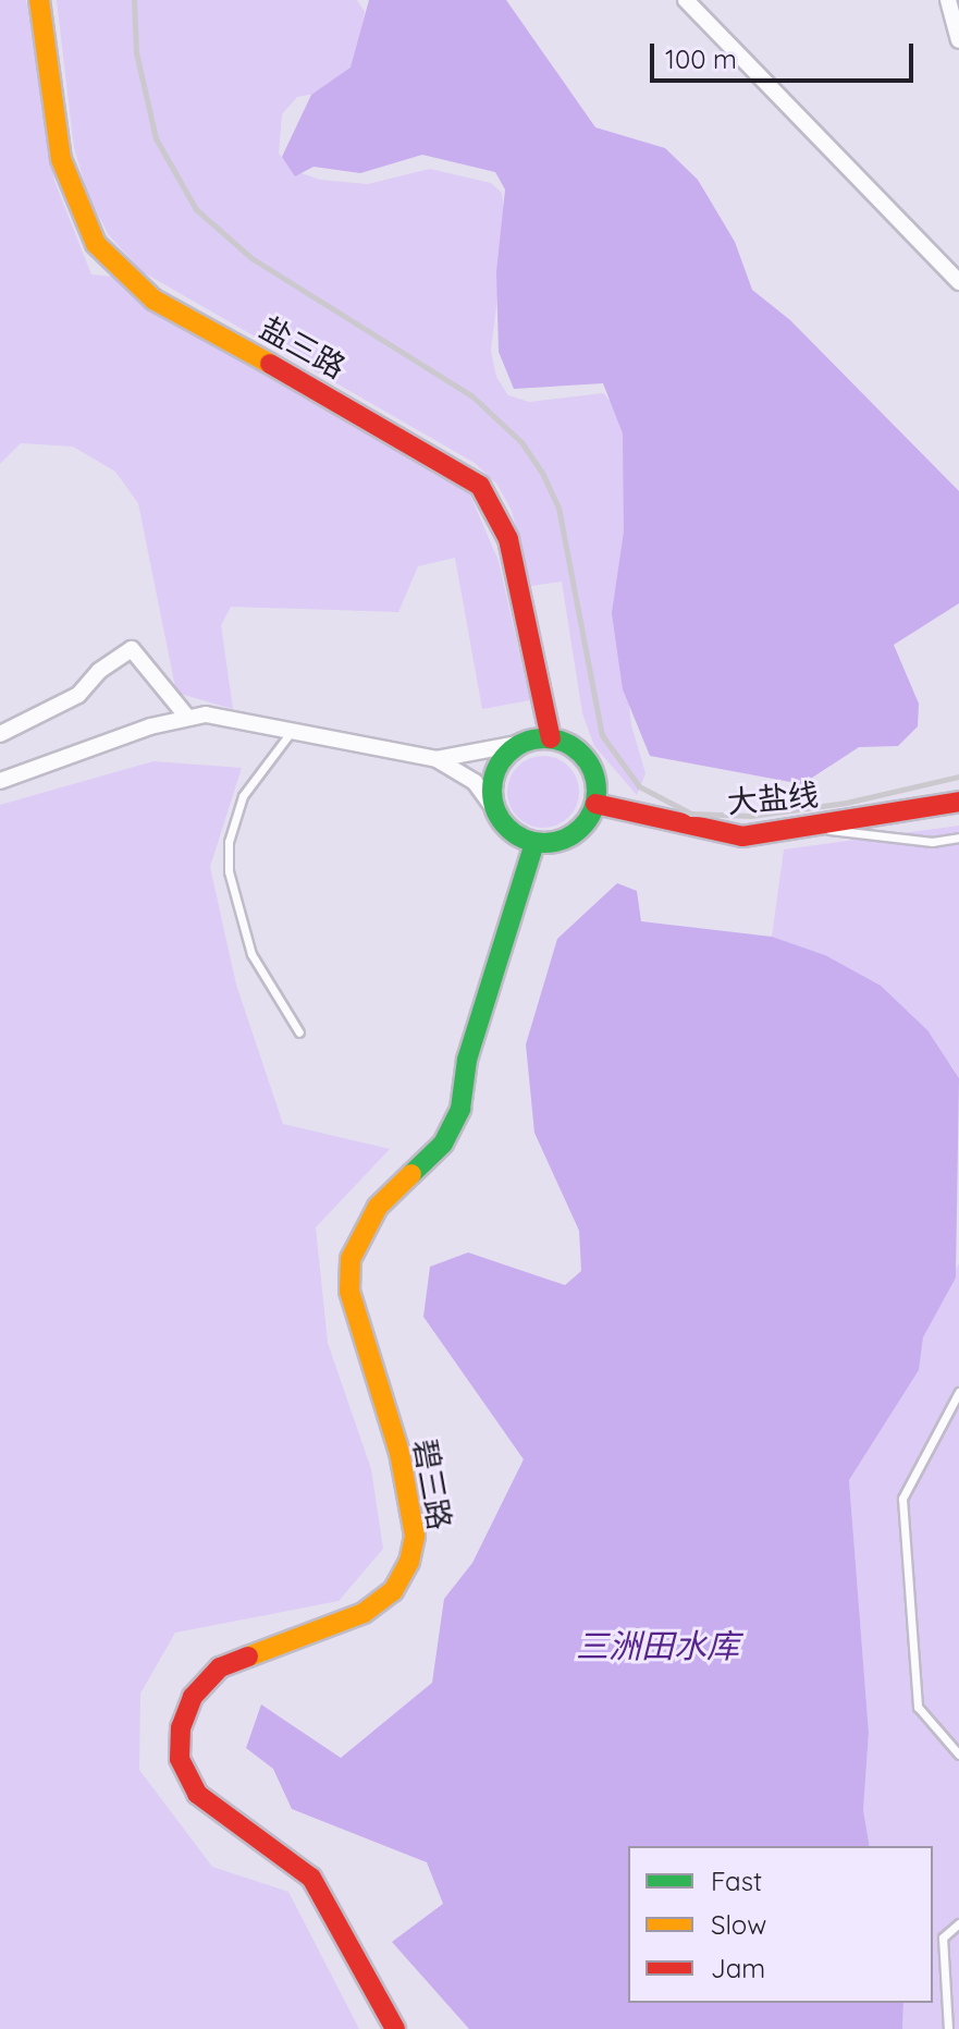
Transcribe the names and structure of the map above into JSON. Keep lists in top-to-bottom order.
{
  "streets": {
    "main road": ["盐三路", "大盐线", "碧三路"]
  },
  "crossings": [
    ["盐三路", "大盐线"],
    ["盐三路", "碧三路"],
    ["大盐线", "碧三路"]
  ],
  "water": ["三洲田水库"],
  "legend": ["Fast", "Slow", "Jam"],
  "scale_bar": "100 m"
}
